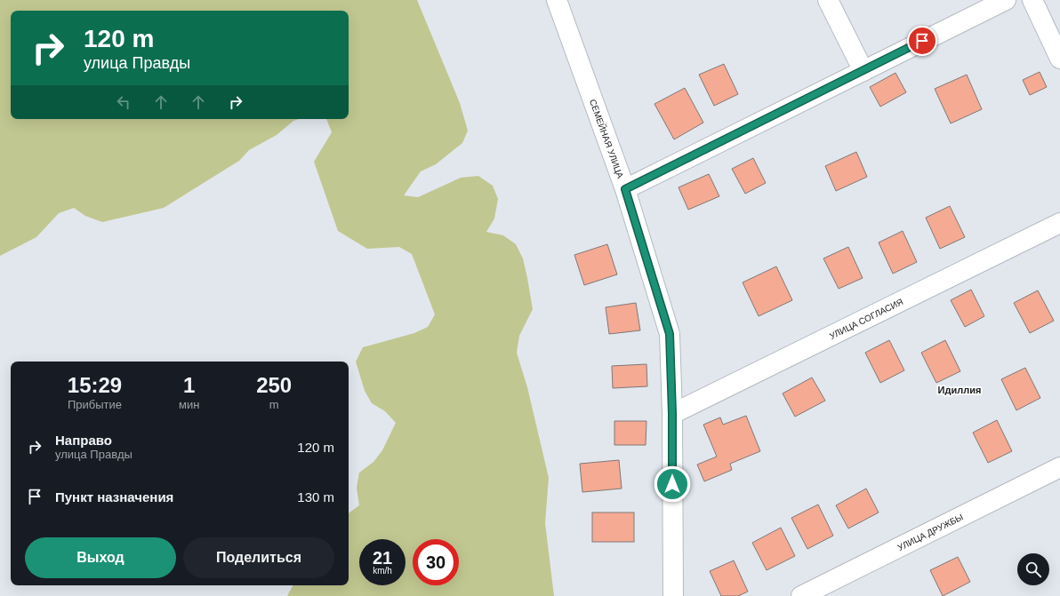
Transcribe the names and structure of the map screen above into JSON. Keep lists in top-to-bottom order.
{
  "streets": {
    "street": ["СЕМЕЙНАЯ УЛИЦА", "УЛИЦА СОГЛАСИЯ", "УЛИЦА ДРУЖБЫ"]
  },
  "crossings": [
    ["СЕМЕЙНАЯ УЛИЦА", "УЛИЦА СОГЛАСИЯ"]
  ],
  "districts": ["Идиллия"],
  "page": {
    "turn": ["120 m", "улица Правды"],
    "eta": [
      "15:29",
      "Прибытие",
      "1",
      "мин",
      "250",
      "m"
    ],
    "list": [
      {
        "name": "Направо",
        "note": "улица Правды",
        "value": "120 m"
      },
      {
        "name": "Пункт назначения",
        "value": "130 m"
      }
    ],
    "buttons": ["Выход", "Поделиться"],
    "speed": "21 km/h",
    "limit": "30"
  }
}
